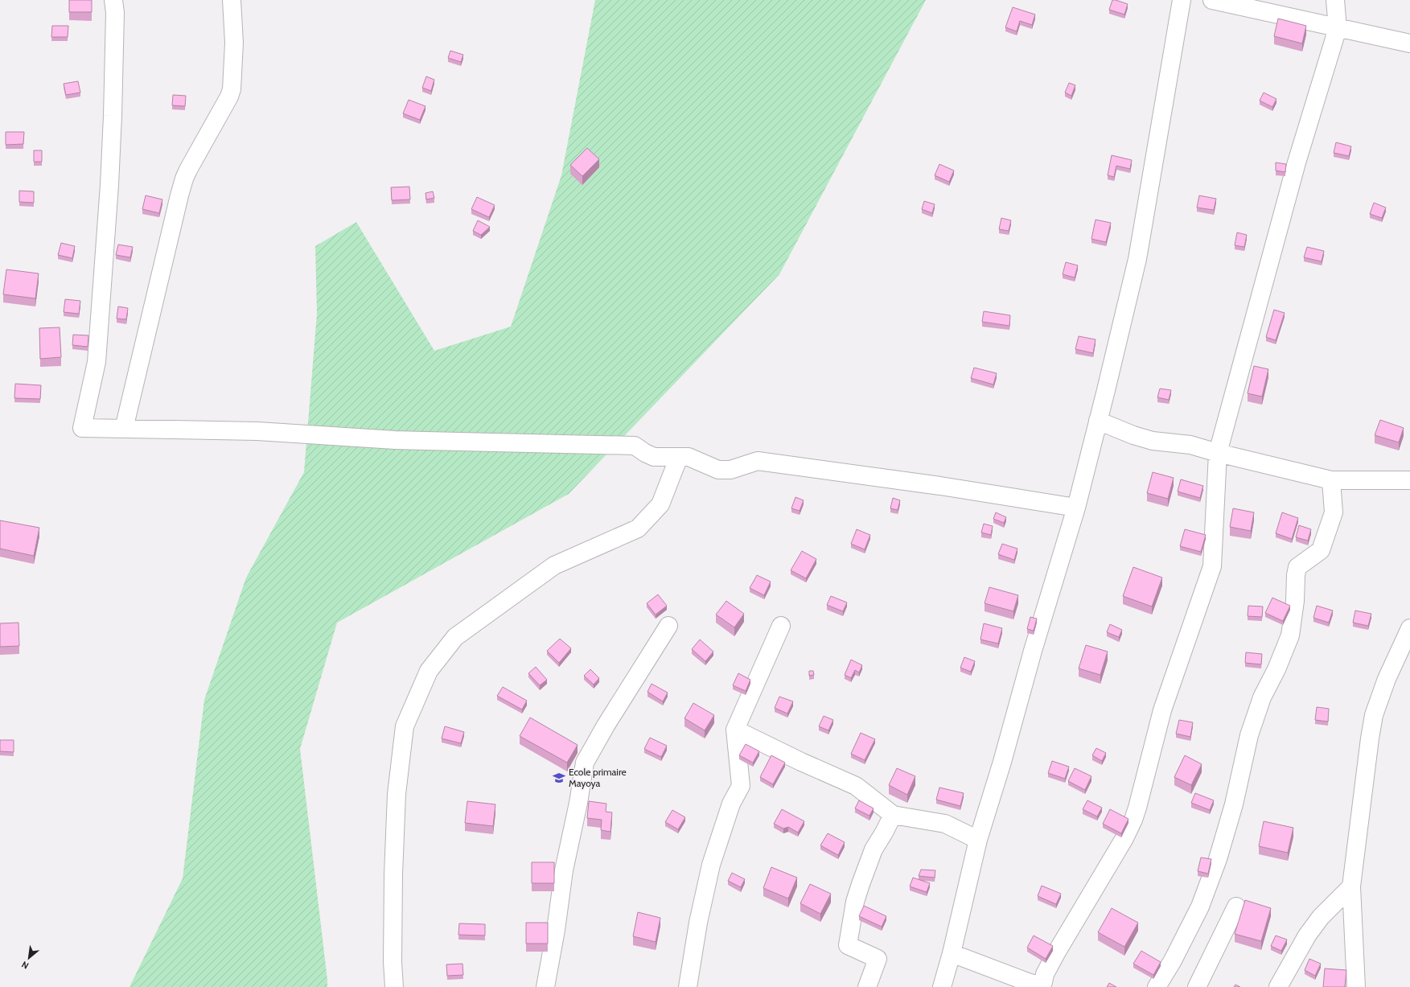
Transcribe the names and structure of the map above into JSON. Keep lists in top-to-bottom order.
{
  "places": {
    "school or university": ["Ecole primaire Mayoya"]
  },
  "north": "bottom left"
}
